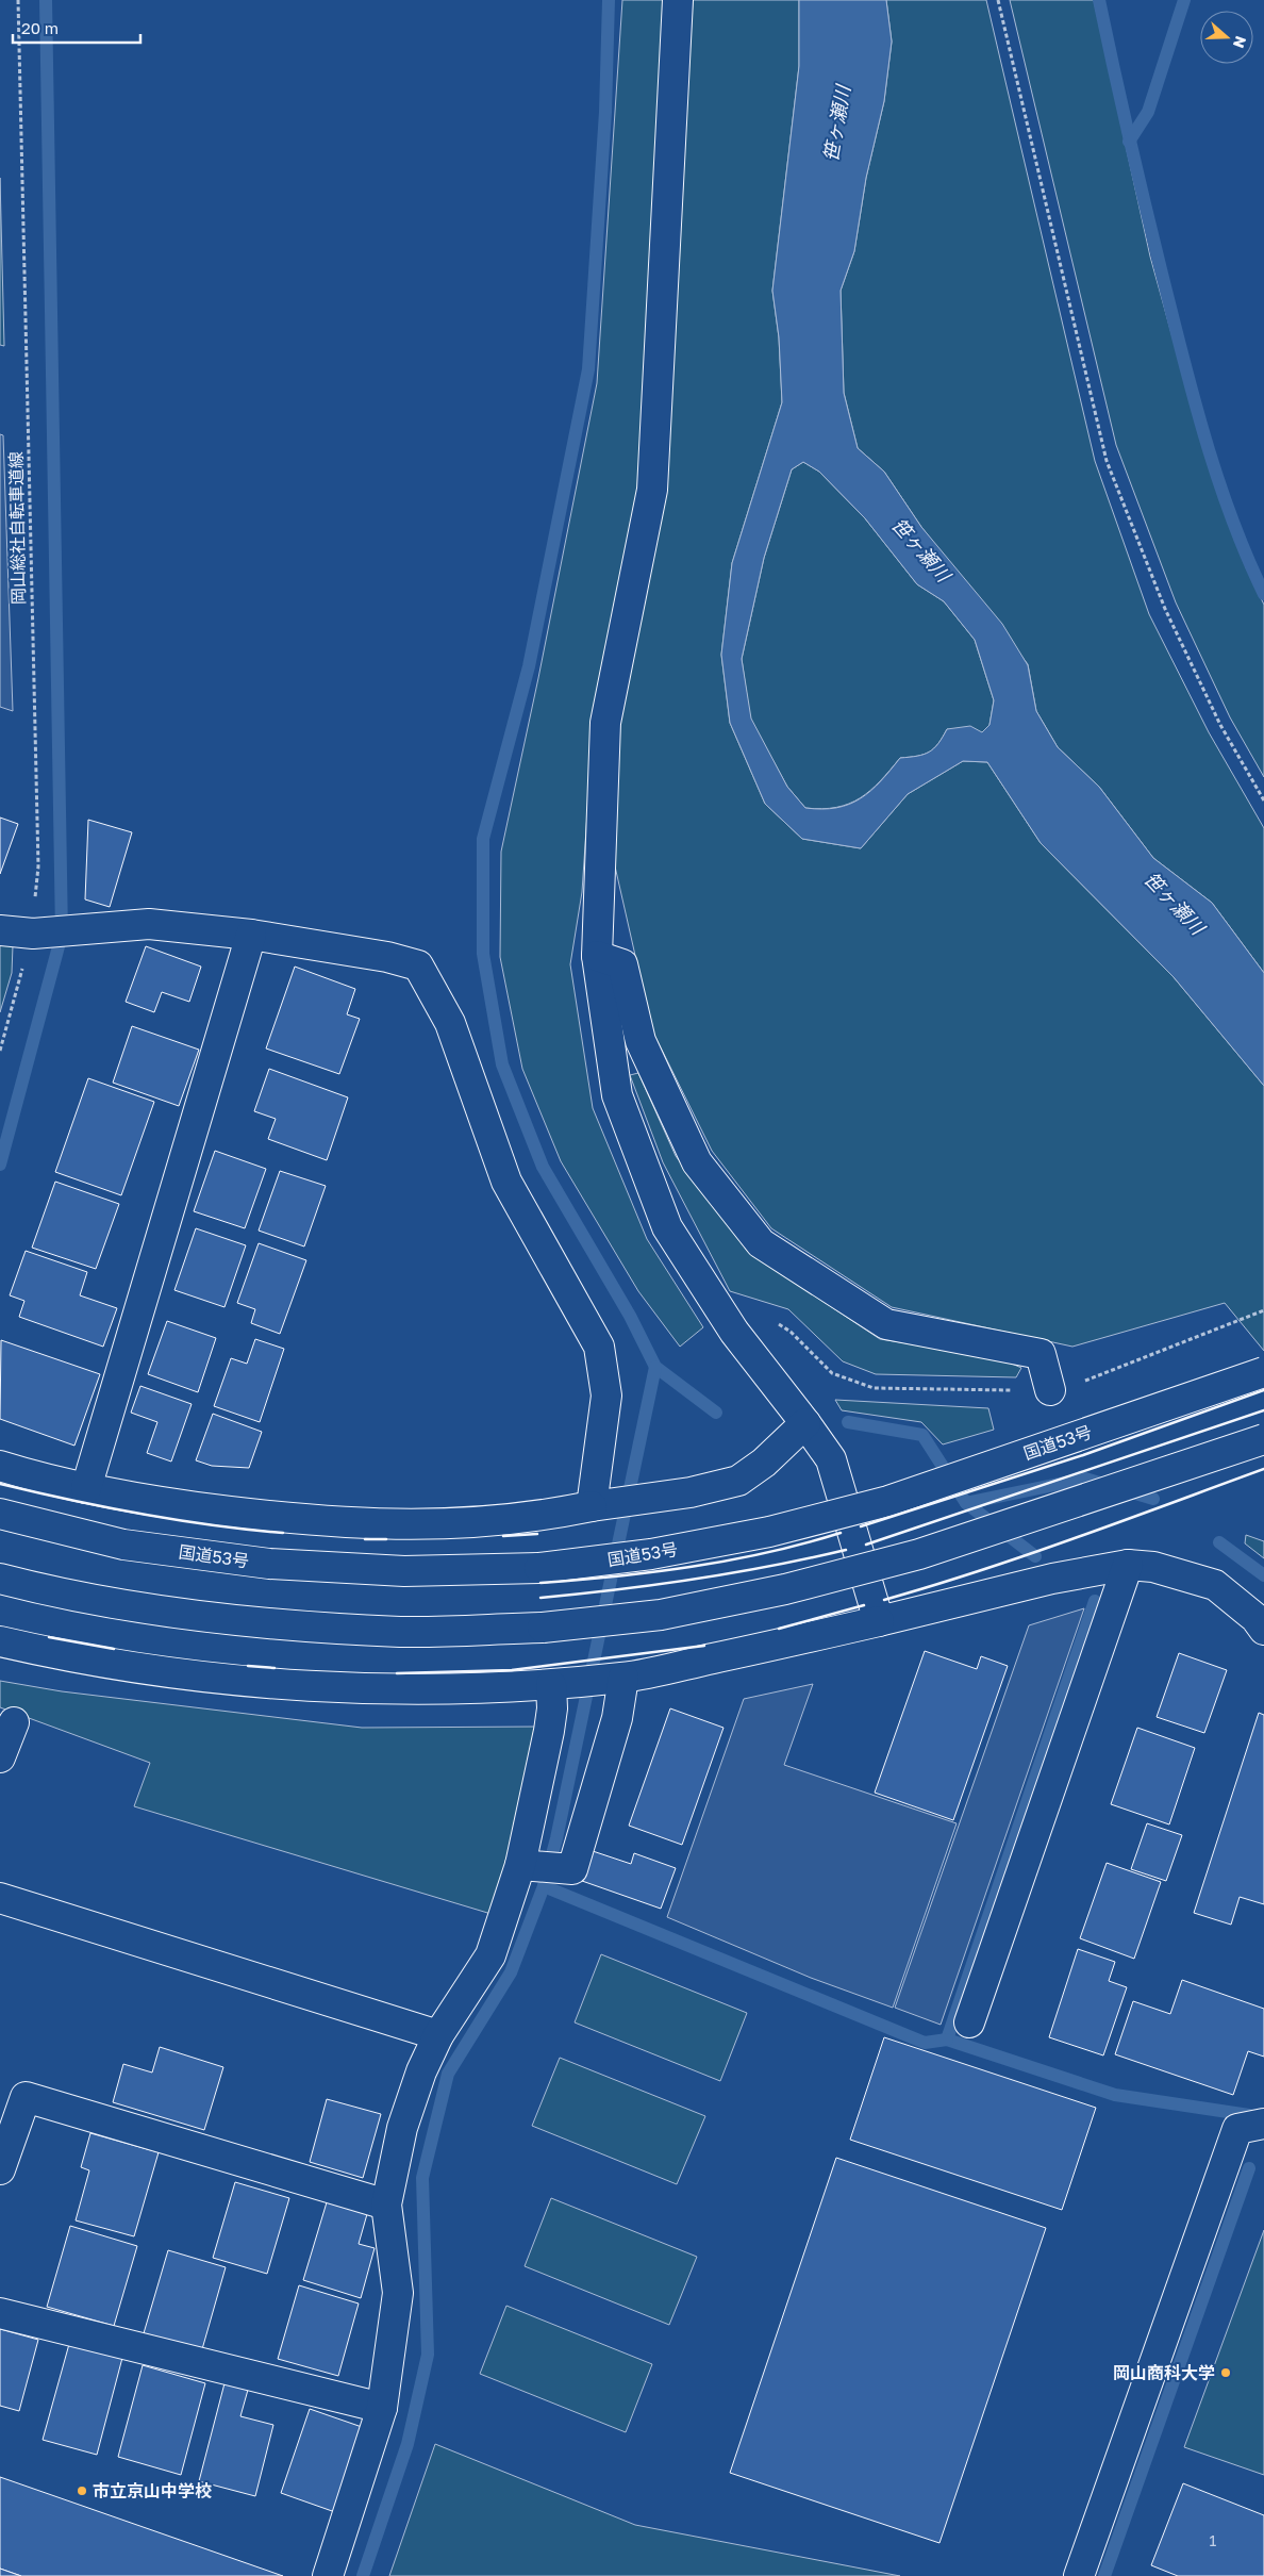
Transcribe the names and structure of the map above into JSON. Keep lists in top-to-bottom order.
{
  "streets": {
    "main road": ["国道53号"],
    "path": ["岡山総社自転車道線"]
  },
  "water": ["笹ヶ瀬川"],
  "places": ["岡山商科大学", "市立京山中学校"],
  "house_numbers": ["1"],
  "scale_bar": "20 m",
  "north": "right"
}
